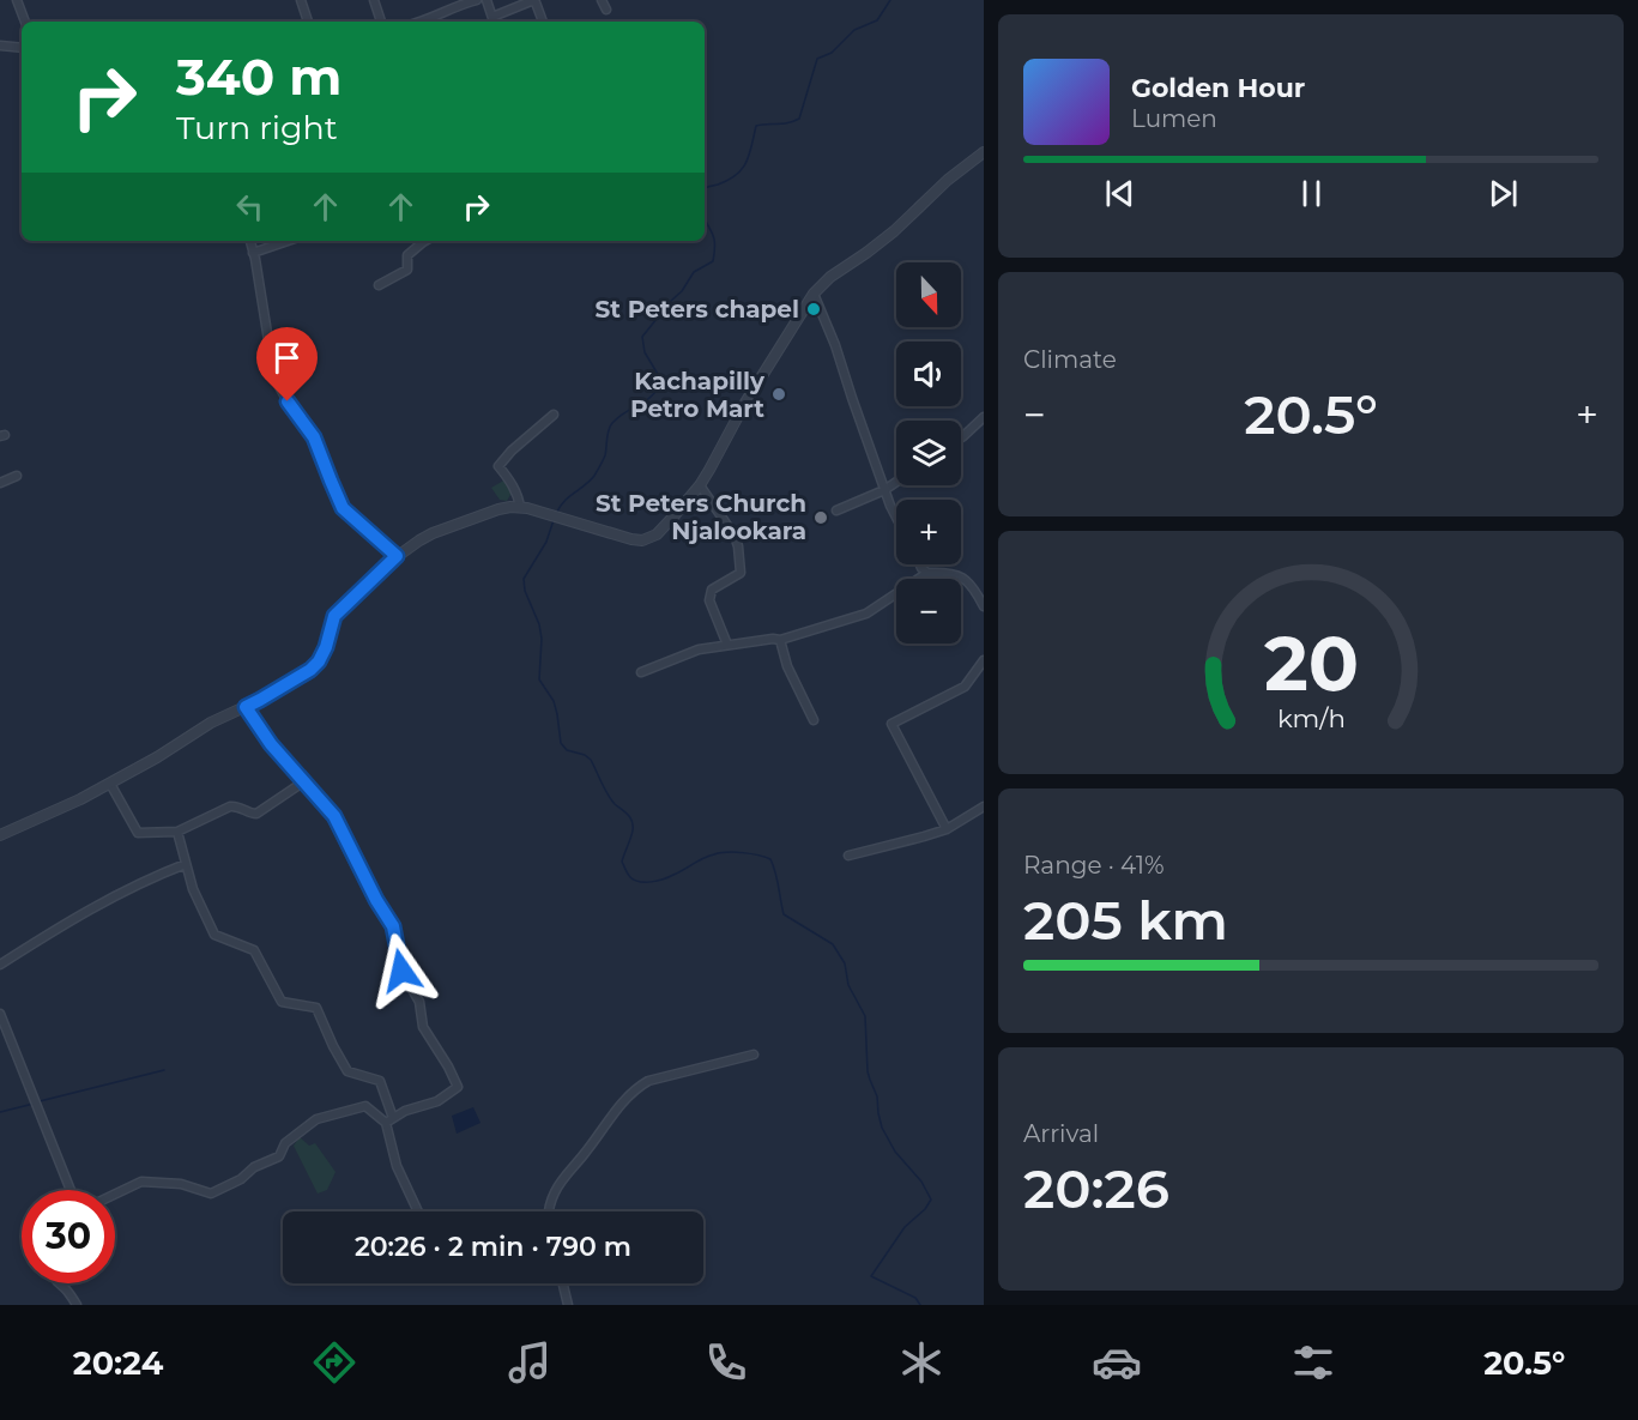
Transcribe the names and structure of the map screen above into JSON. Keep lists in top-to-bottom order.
{
  "places": ["St Peters chapel", "Kachapilly Petro Mart", "St Peters Church Njalookara"],
  "north": "bottom",
  "page": {
    "turn": ["340 m", "Turn right"],
    "song": ["Golden Hour", "Lumen"],
    "map_buttons": ["+", "−"],
    "tile": [
      "Climate",
      ["Range · 41%", "205 km"],
      ["Arrival", "20:26"]
    ],
    "heat": ["−", "20.5°", "+"],
    "limit": "30",
    "trip": "20:26 · 2 min · 790 m",
    "tabs": ["20:24", "20.5°"],
    "gauge": ["20", "km/h"]
  }
}
